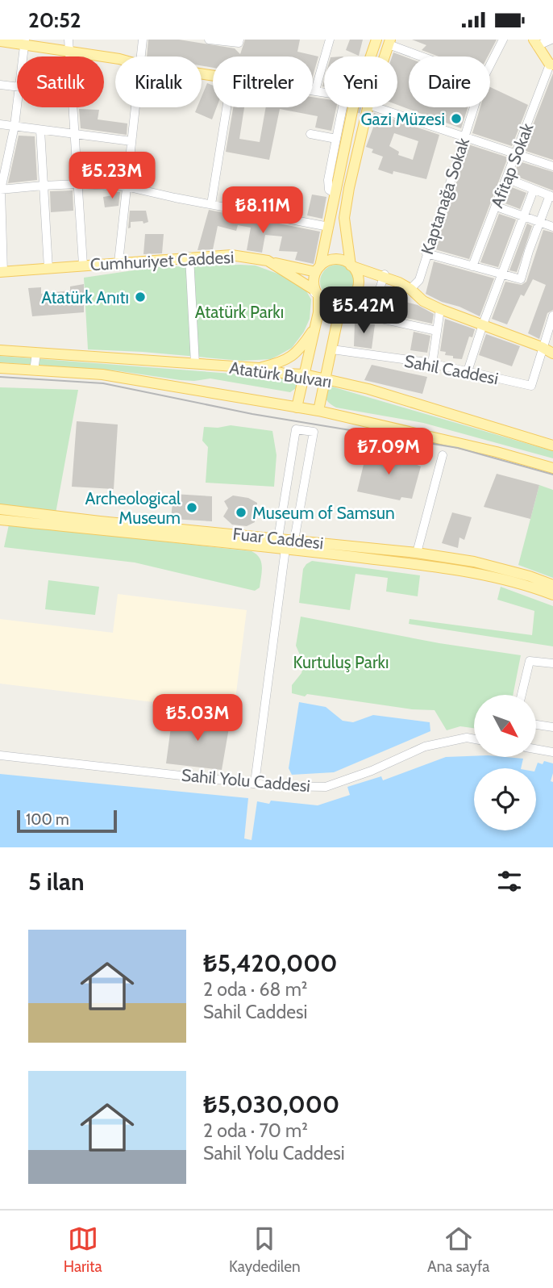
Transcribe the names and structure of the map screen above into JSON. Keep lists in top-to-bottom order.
{
  "streets": {
    "main road": ["Cumhuriyet Caddesi", "Atatürk Bulvarı", "Fuar Caddesi"],
    "street": [
      "Afitap Sokak",
      "Kaptanağa Sokak",
      "Sahil Caddesi",
      "Sahil Yolu Caddesi"
    ]
  },
  "crossings": [
    ["Cumhuriyet Caddesi", "Atatürk Bulvarı"]
  ],
  "parks": ["Atatürk Parkı", "Kurtuluş Parkı"],
  "places": [
    "Gazi Müzesi",
    "Atatürk Anıtı",
    "Archeological Museum",
    "Museum of Samsun"
  ],
  "scale_bar": "100 m",
  "north": "bottom right",
  "page": {
    "status": "20:52",
    "chip": [
      "Satılık",
      "Kiralık",
      "Filtreler",
      "Yeni",
      "Daire"
    ],
    "price": [
      "₺5.23M",
      "₺8.11M",
      "₺5.42M",
      "₺7.09M",
      "₺5.03M"
    ],
    "scale": "100 m",
    "heading": "5 ilan",
    "list": [
      {
        "name": "₺5,420,000",
        "note": "2 oda · 68 m² · Sahil Caddesi"
      },
      {
        "name": "₺5,030,000",
        "note": "2 oda · 70 m² · Sahil Yolu Caddesi"
      }
    ],
    "tabs": ["Harita", "Kaydedilen", "Ana sayfa"]
  }
}
